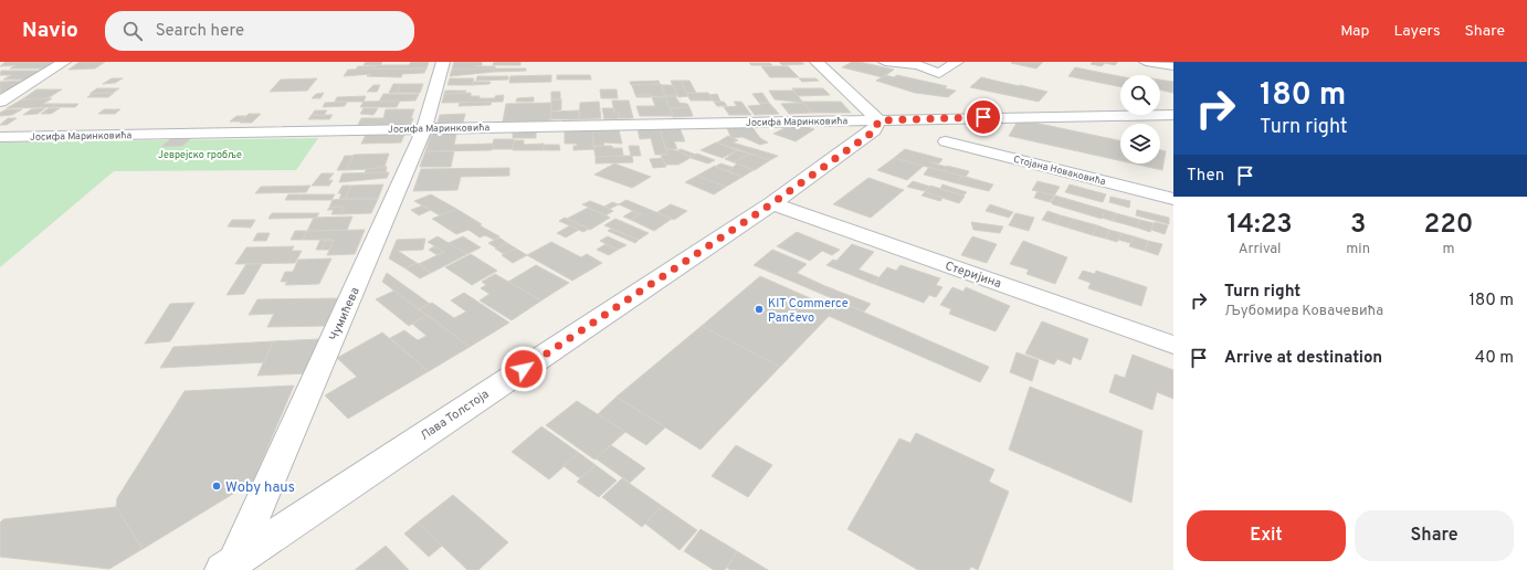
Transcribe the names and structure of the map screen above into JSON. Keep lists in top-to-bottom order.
{
  "streets": {
    "street": [
      "Јосифа Маринковића",
      "Стојана Новаковића",
      "Стеријина",
      "Чумићева",
      "Лава Толстоја"
    ]
  },
  "crossings": [
    ["Јосифа Маринковића", "Чумићева"],
    ["Јосифа Маринковића", "Лава Толстоја"],
    ["Стеријина", "Лава Толстоја"],
    ["Чумићева", "Лава Толстоја"]
  ],
  "parks": ["Јеврејско гробље"],
  "places": ["KIT Commerce Pančevo", "Woby haus"],
  "page": {
    "header": "Navio",
    "search": "Search here",
    "nav": ["Map", "Layers", "Share"],
    "turn": ["180 m", "Turn right"],
    "then": "Then",
    "eta": [
      "14:23",
      "Arrival",
      "3",
      "min",
      "220",
      "m"
    ],
    "list": [
      {
        "name": "Turn right",
        "note": "Љубомира Ковачевића",
        "value": "180 m"
      },
      {
        "name": "Arrive at destination",
        "value": "40 m"
      }
    ],
    "buttons": ["Exit", "Share"]
  }
}
